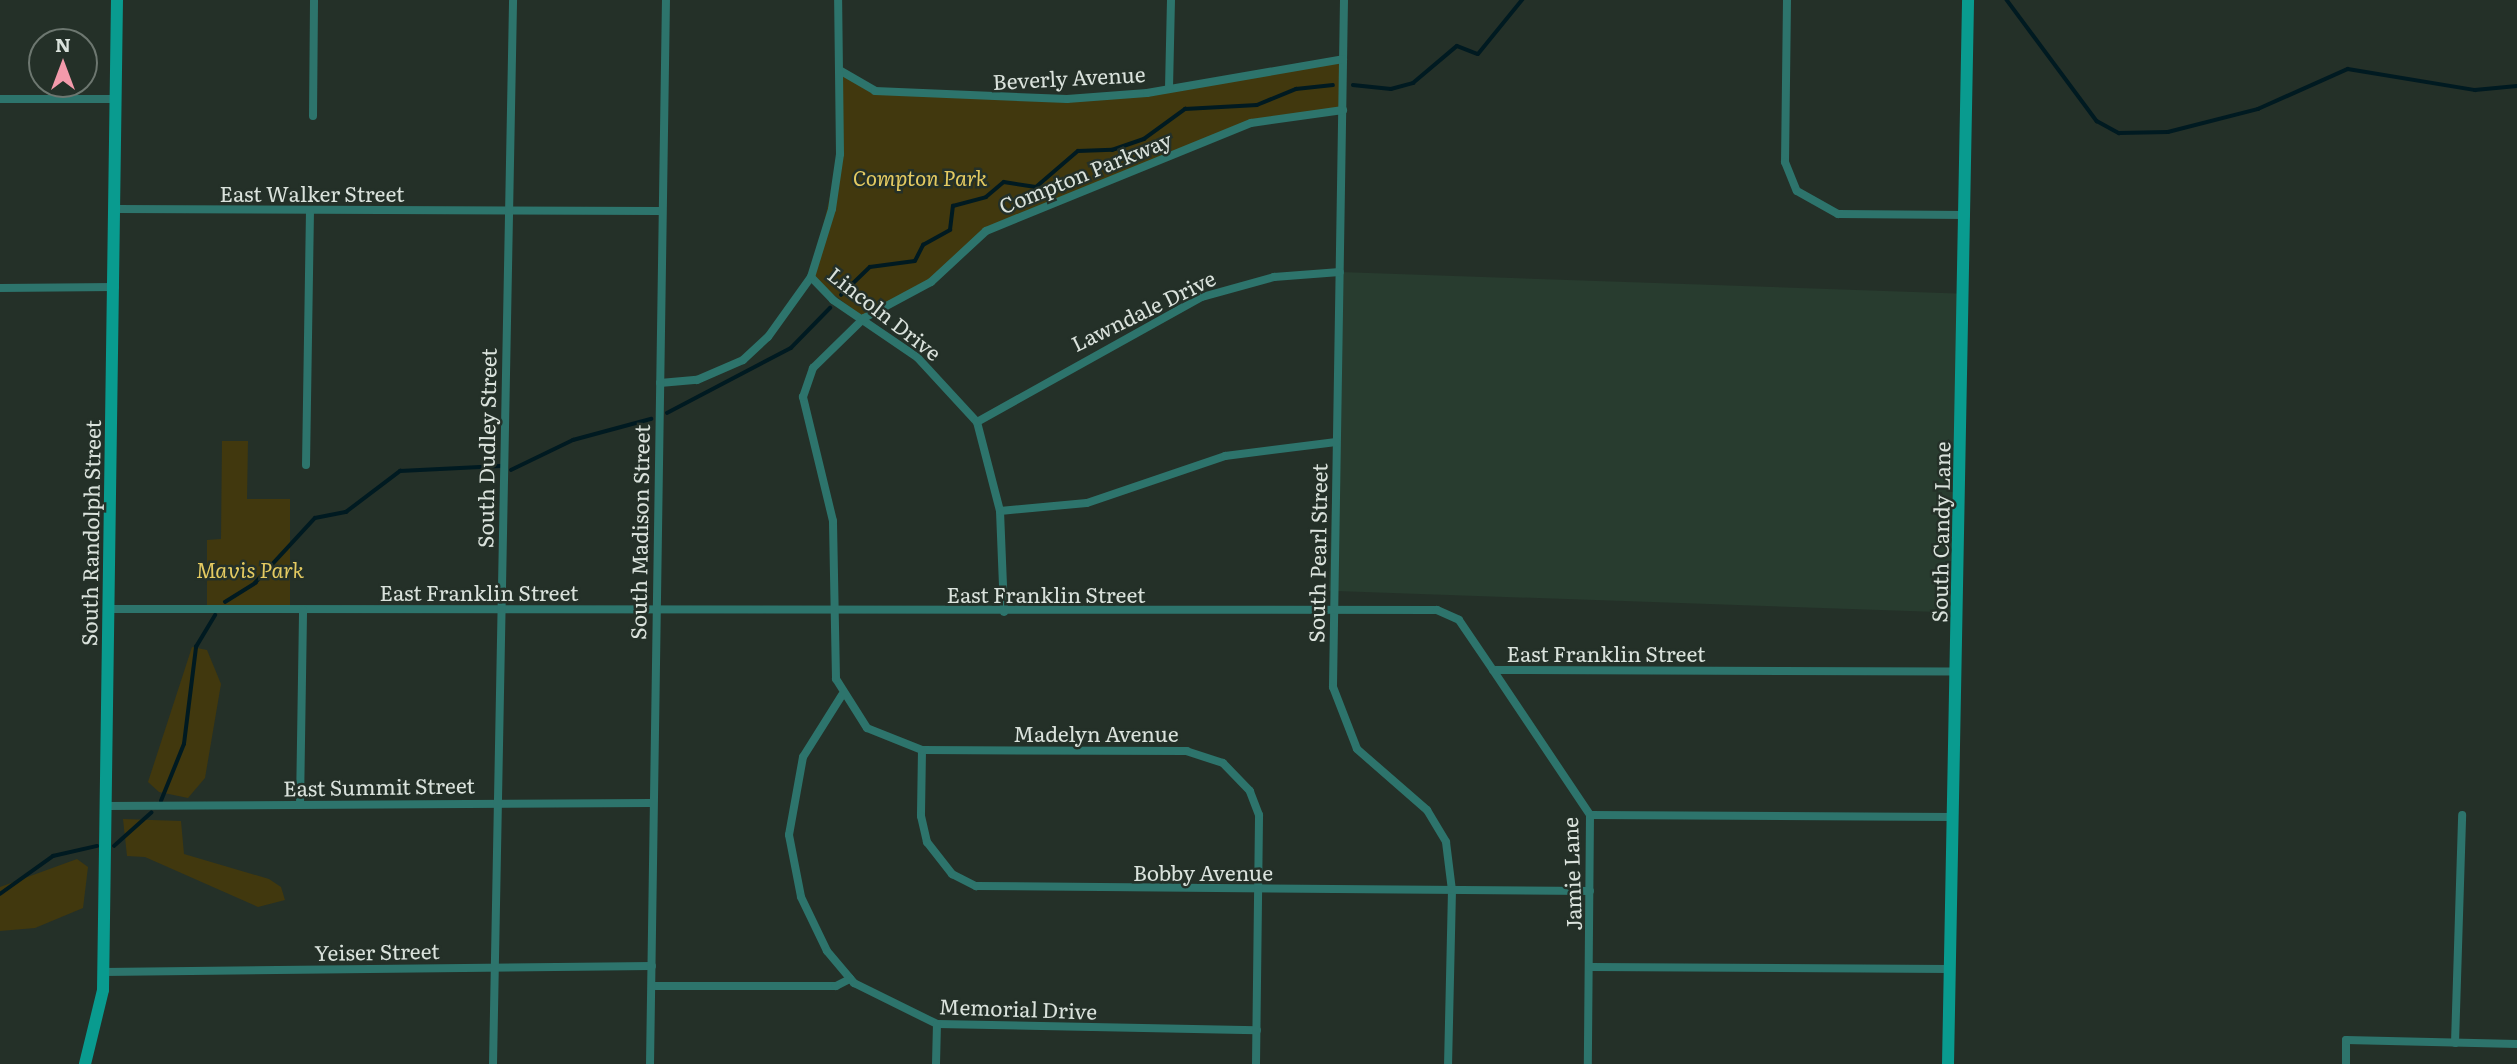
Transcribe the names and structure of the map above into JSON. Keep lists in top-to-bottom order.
{
  "streets": {
    "street": [
      "Beverly Avenue",
      "Compton Parkway",
      "East Walker Street",
      "Lawndale Drive",
      "Lincoln Drive",
      "South Dudley Street",
      "South Madison Street",
      "South Candy Lane",
      "South Randolph Street",
      "South Pearl Street",
      "East Franklin Street",
      "Madelyn Avenue",
      "East Summit Street",
      "Bobby Avenue",
      "Jamie Lane",
      "Yeiser Street",
      "Memorial Drive"
    ]
  },
  "crossings": [
    ["Beverly Avenue", "South Pearl Street"],
    ["Compton Parkway", "Lincoln Drive"],
    ["Compton Parkway", "South Pearl Street"],
    ["East Walker Street", "South Dudley Street"],
    ["East Walker Street", "South Madison Street"],
    ["East Walker Street", "South Randolph Street"],
    ["Lawndale Drive", "Lincoln Drive"],
    ["Lawndale Drive", "South Pearl Street"],
    ["Lincoln Drive", "East Franklin Street"],
    ["South Dudley Street", "East Franklin Street"],
    ["South Dudley Street", "East Summit Street"],
    ["South Dudley Street", "Yeiser Street"],
    ["South Madison Street", "East Franklin Street"],
    ["South Madison Street", "East Summit Street"],
    ["South Madison Street", "Yeiser Street"],
    ["South Candy Lane", "East Franklin Street"],
    ["South Randolph Street", "East Franklin Street"],
    ["South Randolph Street", "East Summit Street"],
    ["South Randolph Street", "Yeiser Street"],
    ["South Pearl Street", "East Franklin Street"],
    ["South Pearl Street", "Bobby Avenue"],
    ["East Franklin Street", "Jamie Lane"],
    ["Madelyn Avenue", "Bobby Avenue"],
    ["Madelyn Avenue", "Memorial Drive"],
    ["Bobby Avenue", "Jamie Lane"]
  ],
  "parks": ["Compton Park", "Mavis Park"],
  "north": "top"
}
